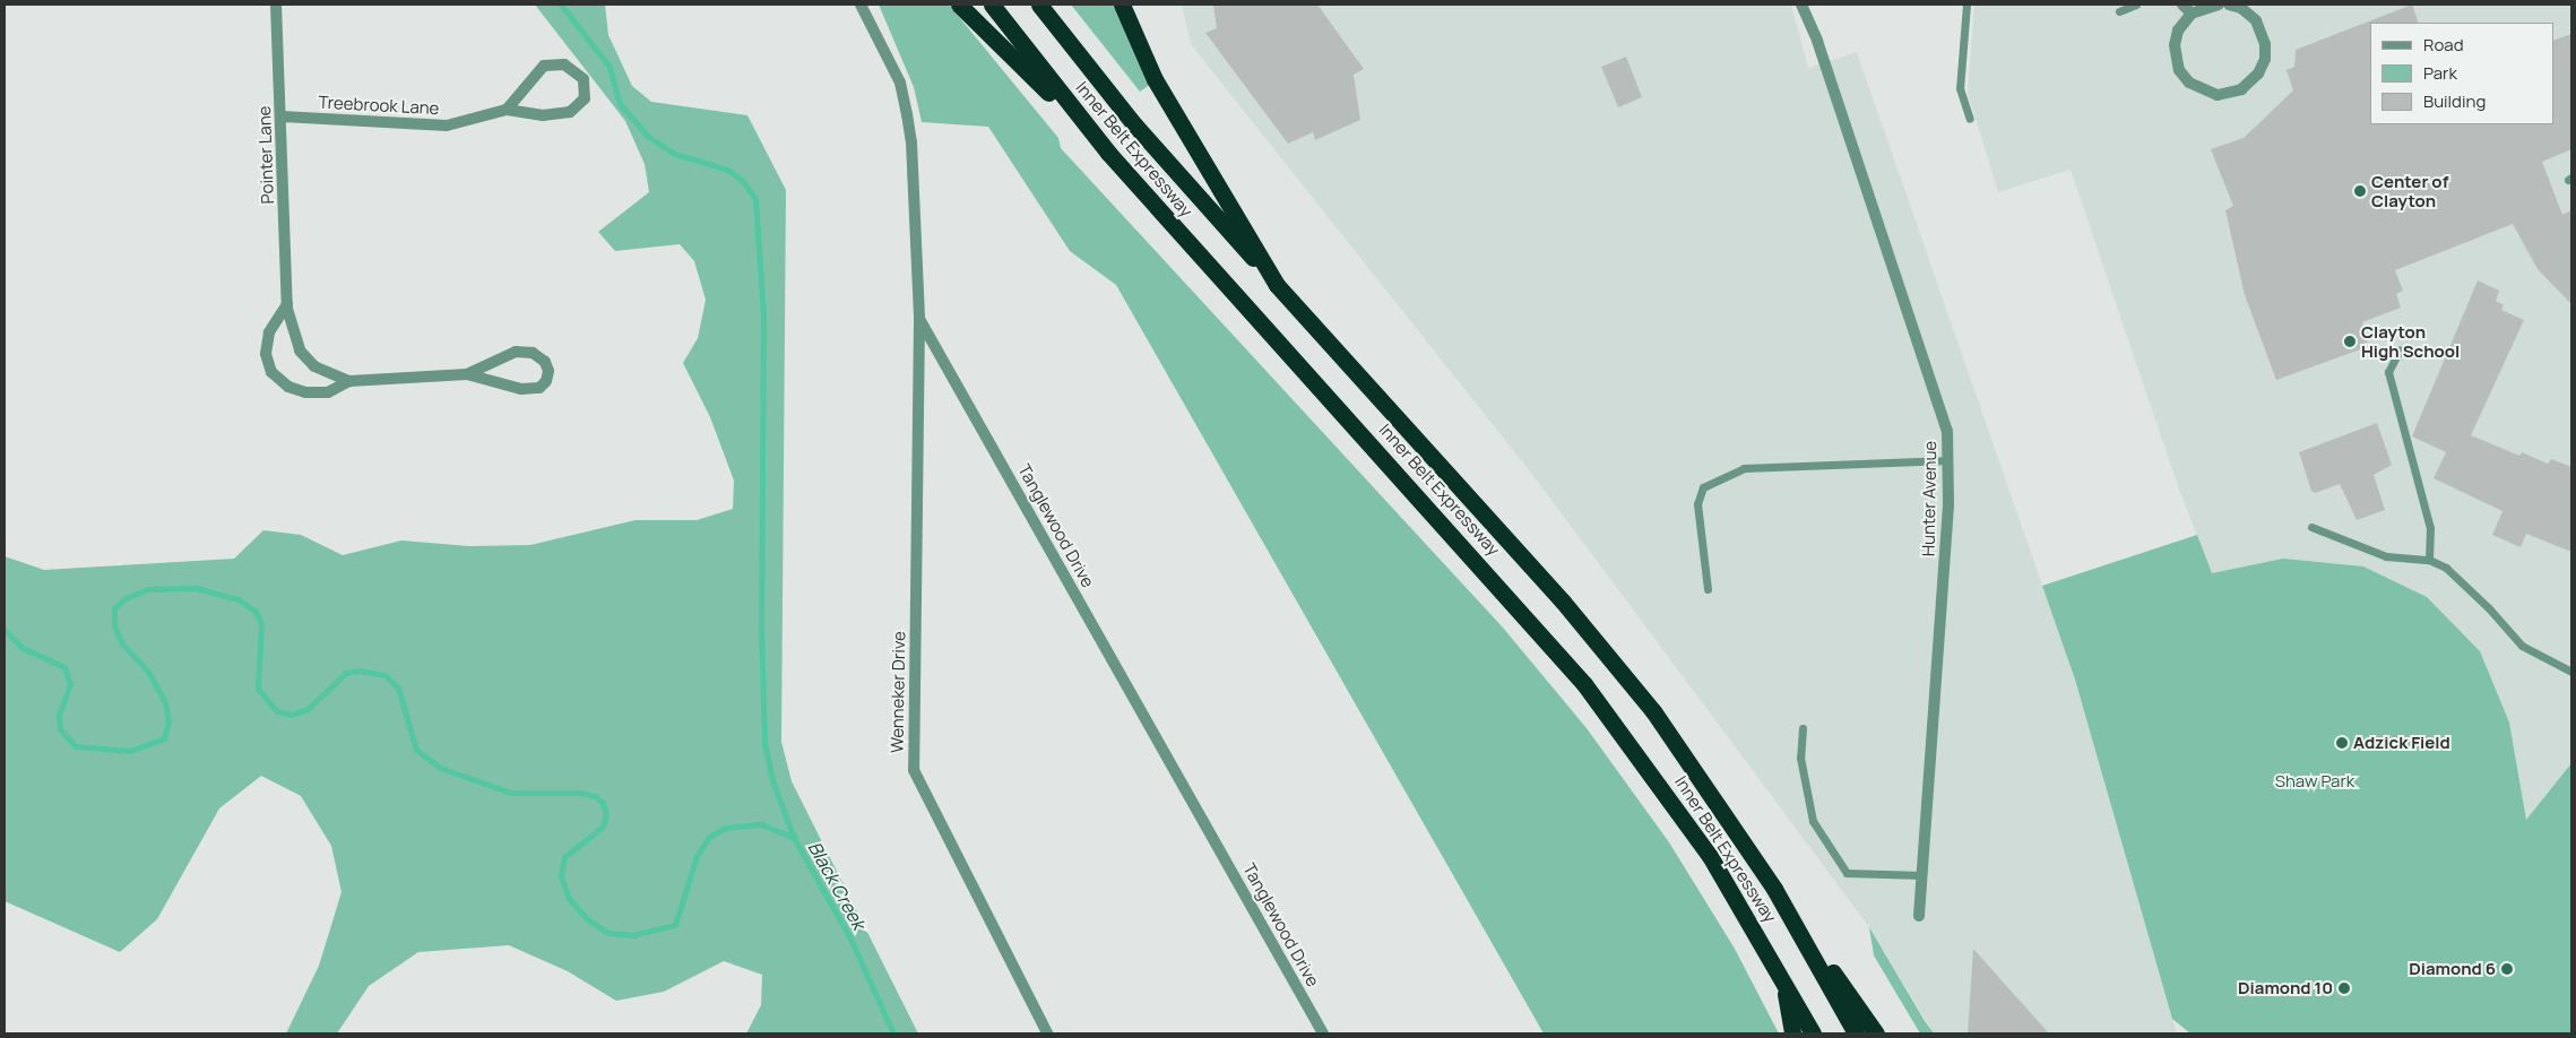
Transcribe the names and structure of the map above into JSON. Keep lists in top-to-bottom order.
{
  "streets": {
    "highway": ["Inner Belt Expressway"],
    "street": [
      "Treebrook Lane",
      "Pointer Lane",
      "Hunter Avenue",
      "Tanglewood Drive",
      "Wenneker Drive"
    ]
  },
  "crossings": [
    ["Treebrook Lane", "Pointer Lane"],
    ["Tanglewood Drive", "Wenneker Drive"]
  ],
  "water": ["Black Creek"],
  "parks": ["Shaw Park"],
  "places": [
    "Center of Clayton",
    "Clayton High School",
    "Adzick Field",
    "Diamond 6",
    "Diamond 10"
  ],
  "legend": ["Road", "Park", "Building"]
}
